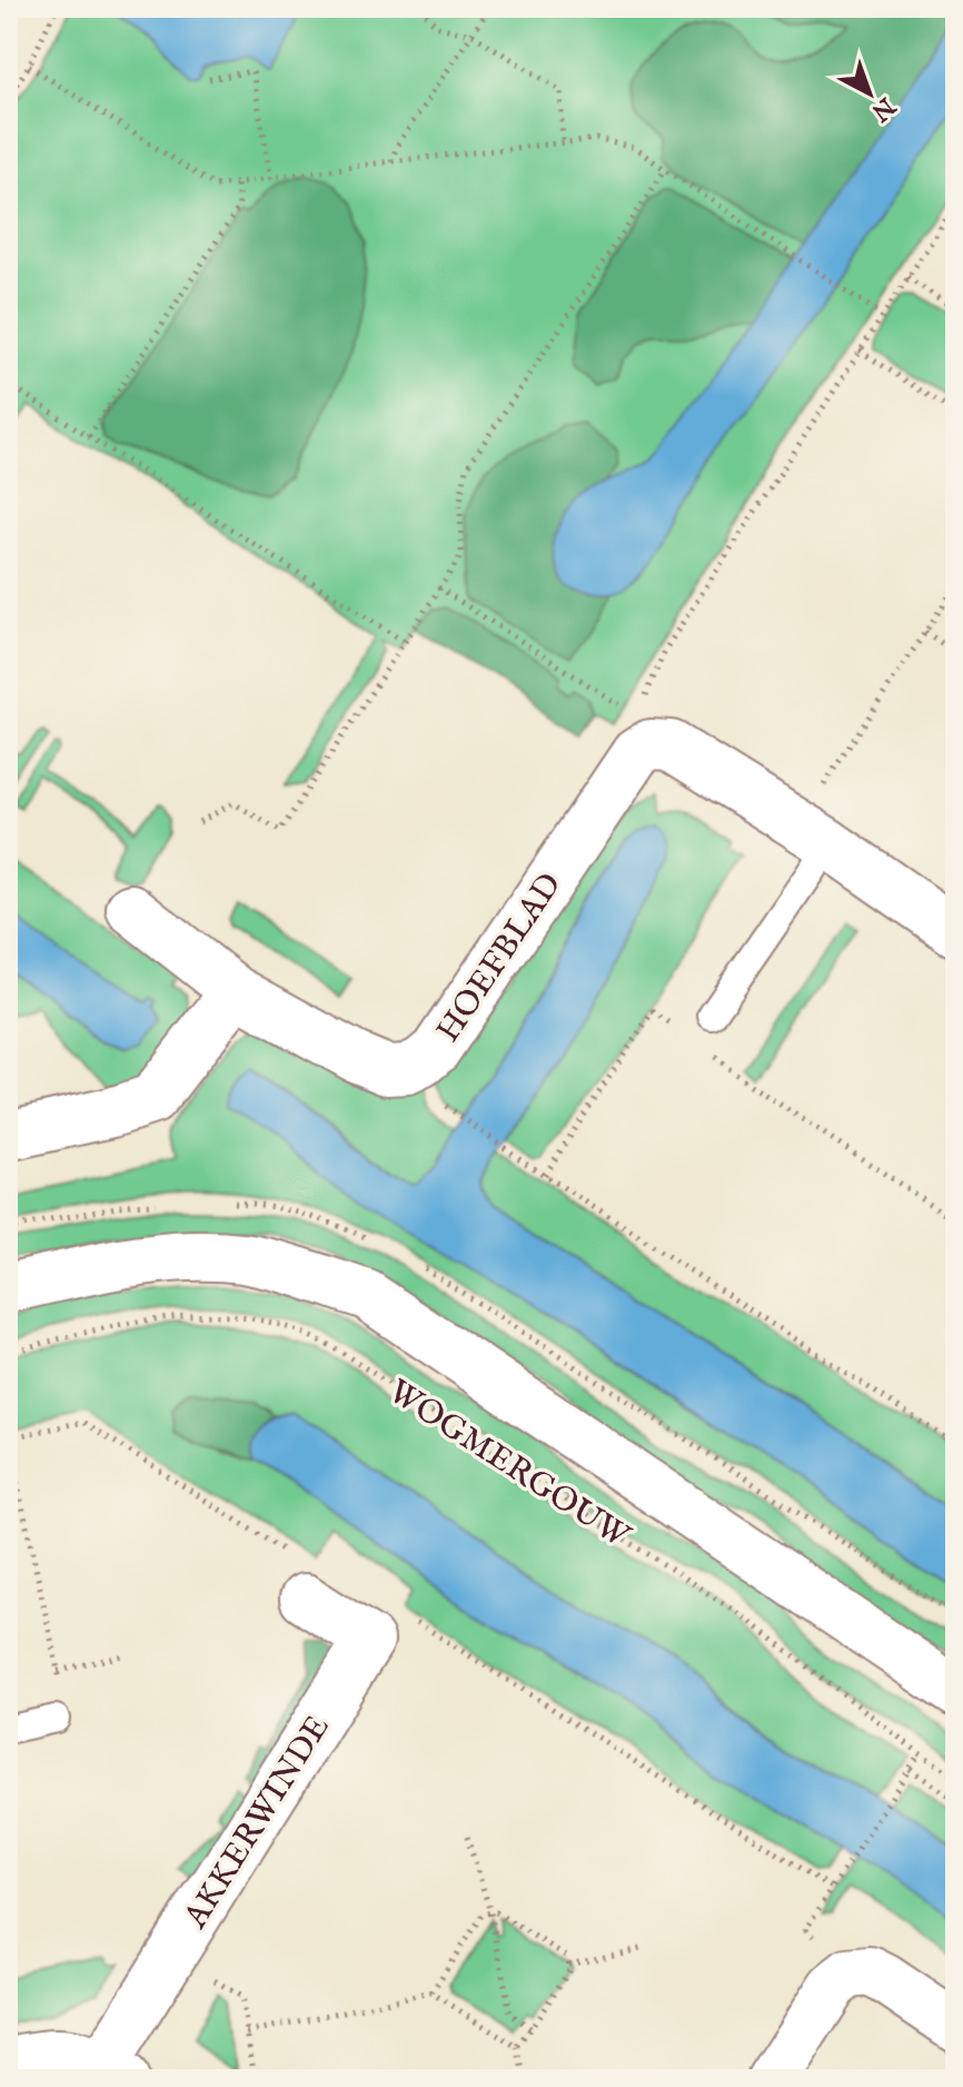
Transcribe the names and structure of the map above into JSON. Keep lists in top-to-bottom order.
{
  "streets": {
    "street": ["HOEFBLAD", "WOGMERGOUW", "AKKERWINDE"]
  },
  "north": "bottom right"
}
